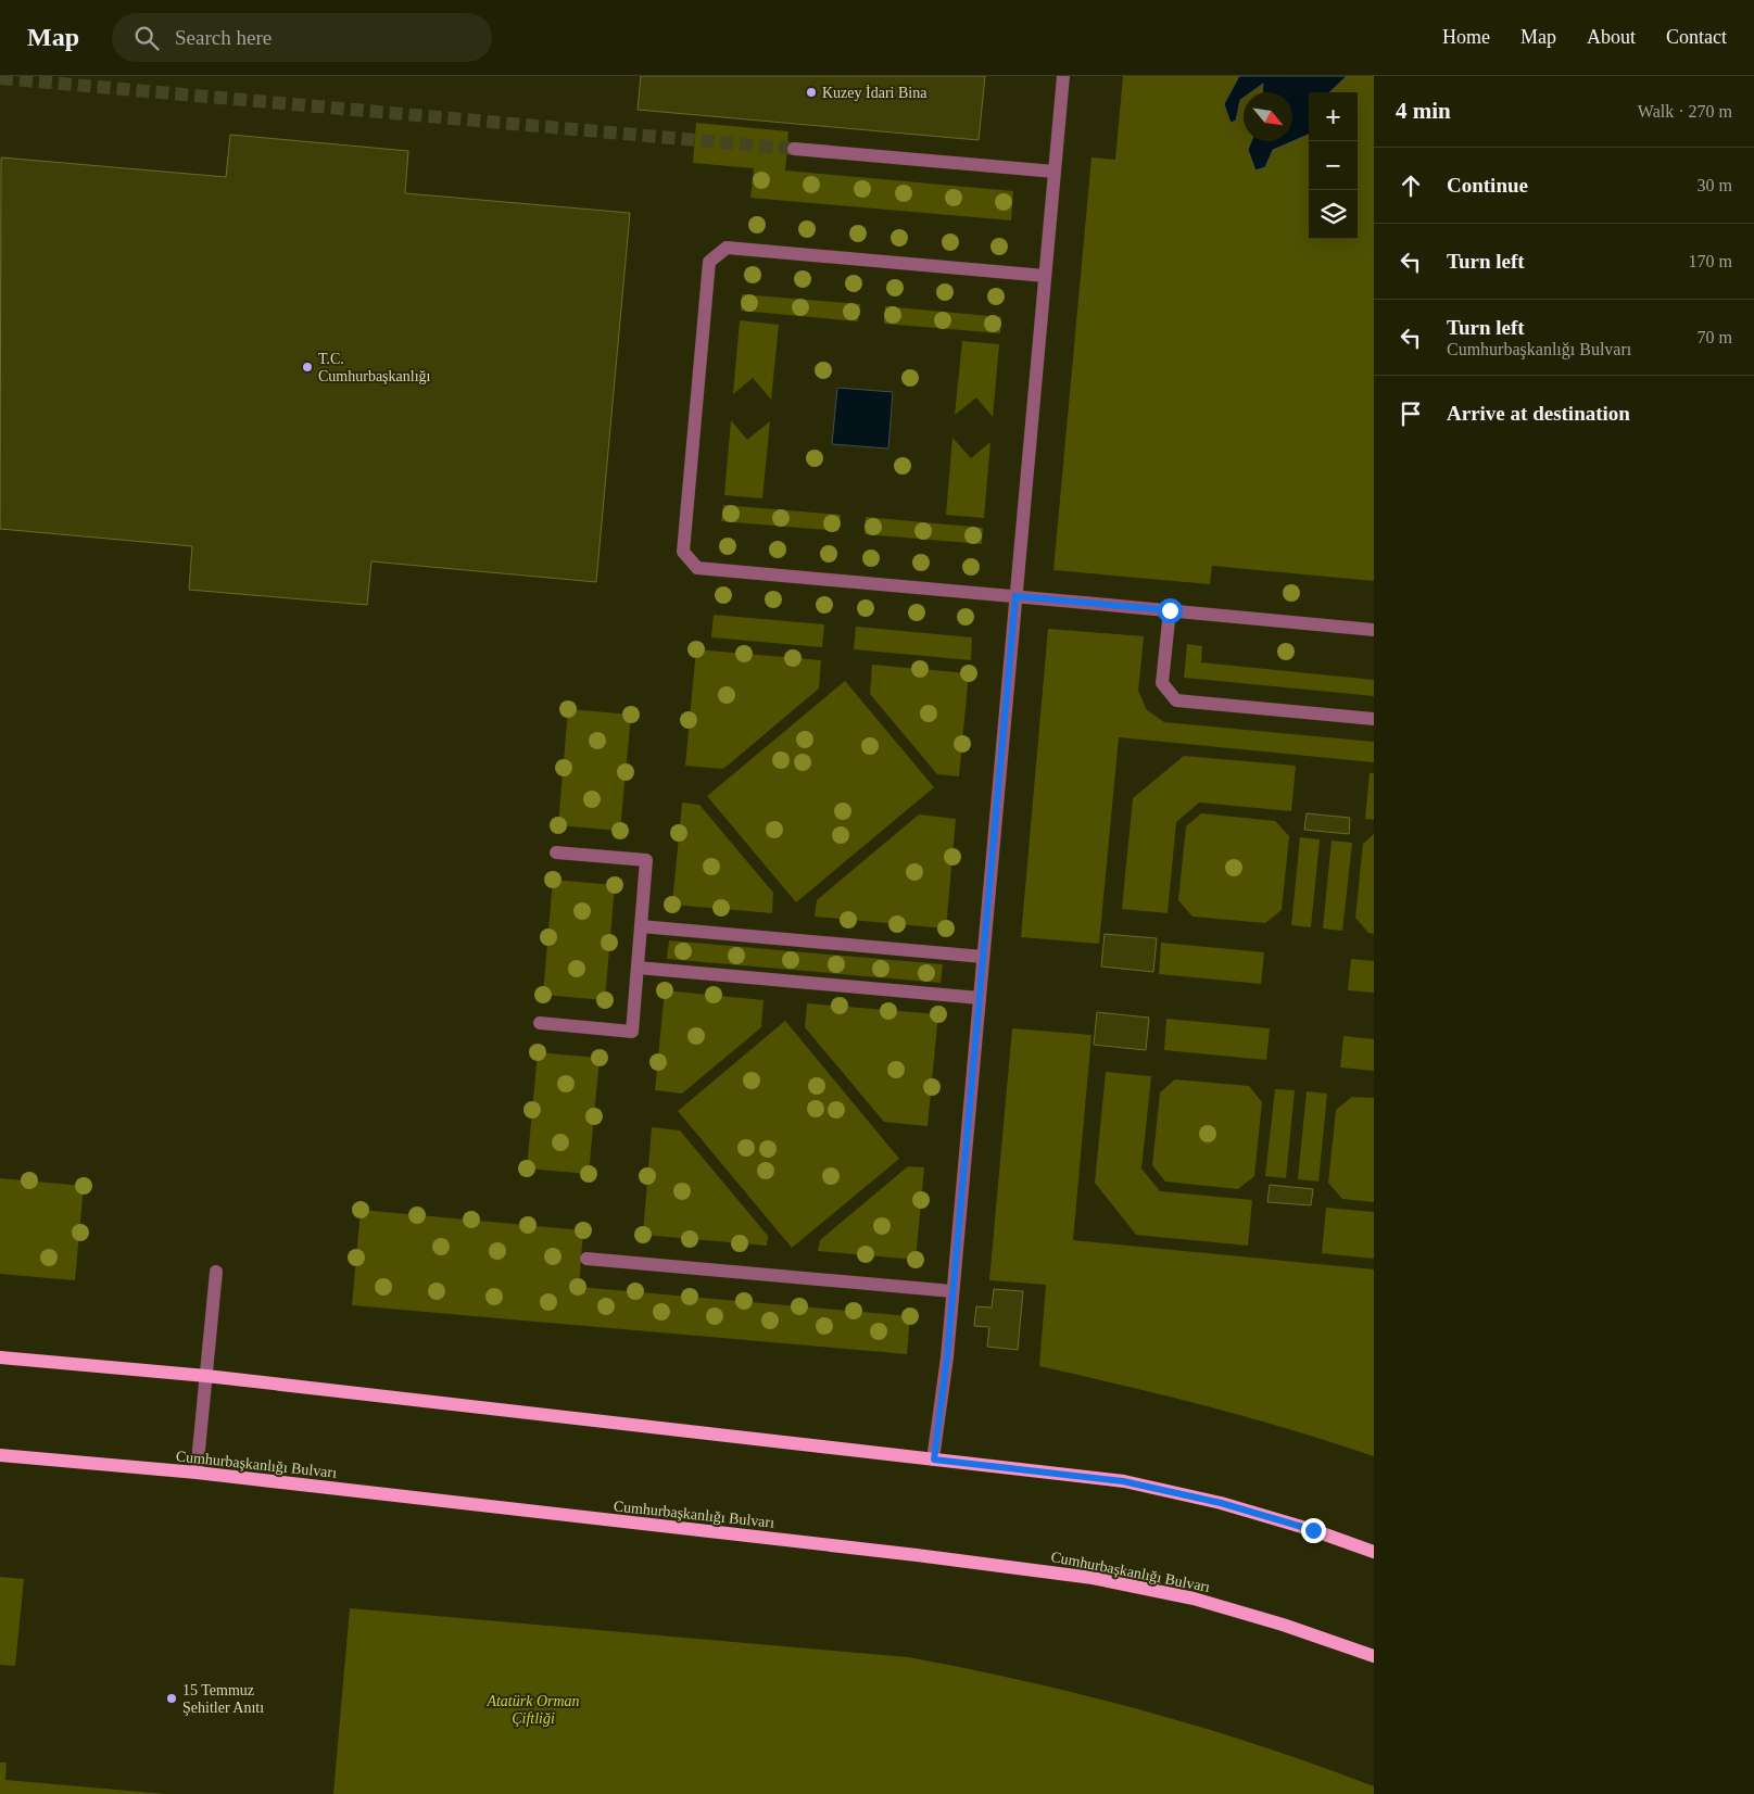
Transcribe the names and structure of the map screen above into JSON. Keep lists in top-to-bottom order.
{
  "streets": {
    "main road": ["Cumhurbaşkanlığı Bulvarı"]
  },
  "parks": ["Atatürk Orman Çiftliği"],
  "places": ["Kuzey İdari Bina", "T.C. Cumhurbaşkanlığı", "15 Temmuz Şehitler Anıtı"],
  "north": "bottom right",
  "page": {
    "header": "Map",
    "search": "Search here",
    "nav": [
      "Home",
      "Map",
      "About",
      "Contact"
    ],
    "heading": ["4 min", "Walk · 270 m"],
    "map_buttons": ["+", "−"],
    "list": [
      ["Continue", "30 m"],
      ["Turn left", "170 m"],
      ["Turn left", "Cumhurbaşkanlığı Bulvarı", "70 m"],
      "Arrive at destination"
    ]
  }
}
